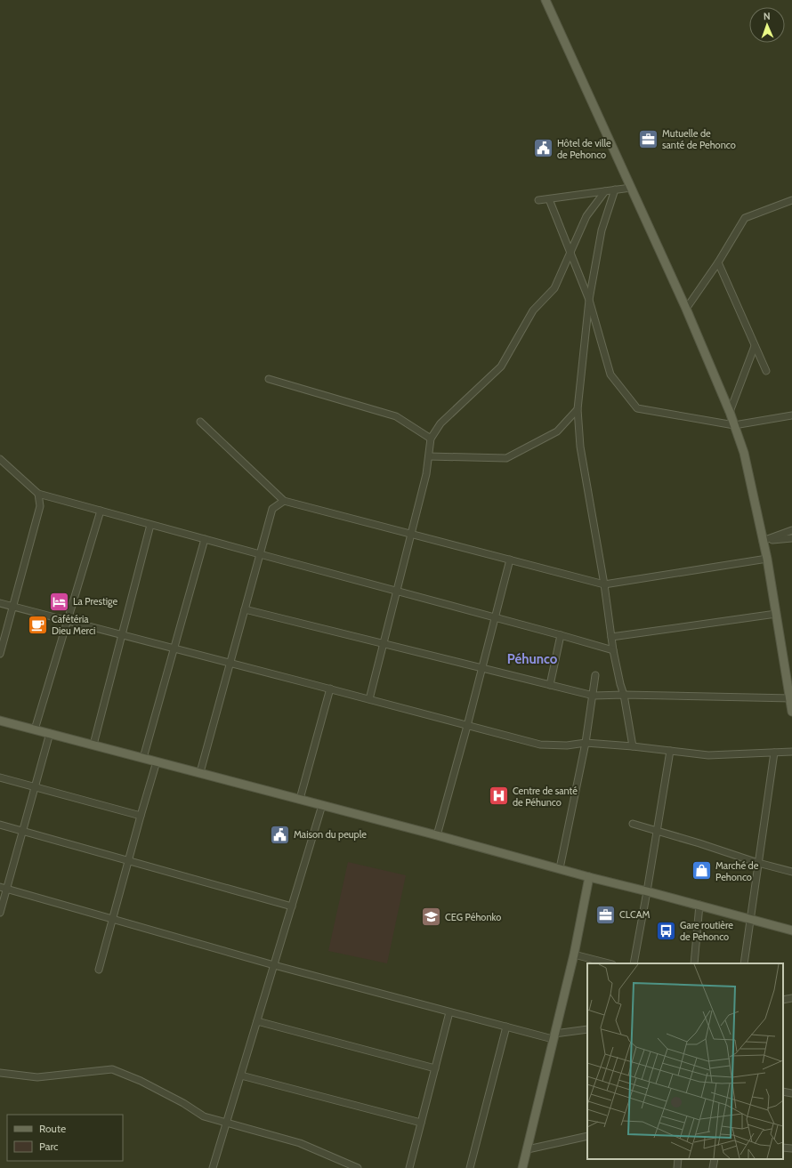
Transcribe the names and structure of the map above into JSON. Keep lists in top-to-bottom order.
{
  "districts": ["Péhunco"],
  "places": {
    "office": ["Mutuelle de santé de Pehonco", "CLCAM"],
    "public building": ["Hôtel de ville de Pehonco", "Maison du peuple"],
    "hotel": ["La Prestige"],
    "cafe": ["Cafétéria Dieu Merci"],
    "hospital": ["Centre de santé de Péhunco"],
    "shop": ["Marché de Pehonco"],
    "school or university": ["CEG Péhonko"],
    "bus stop": ["Gare routière de Pehonco"]
  },
  "legend": ["Route", "Parc"],
  "north": "top"
}
